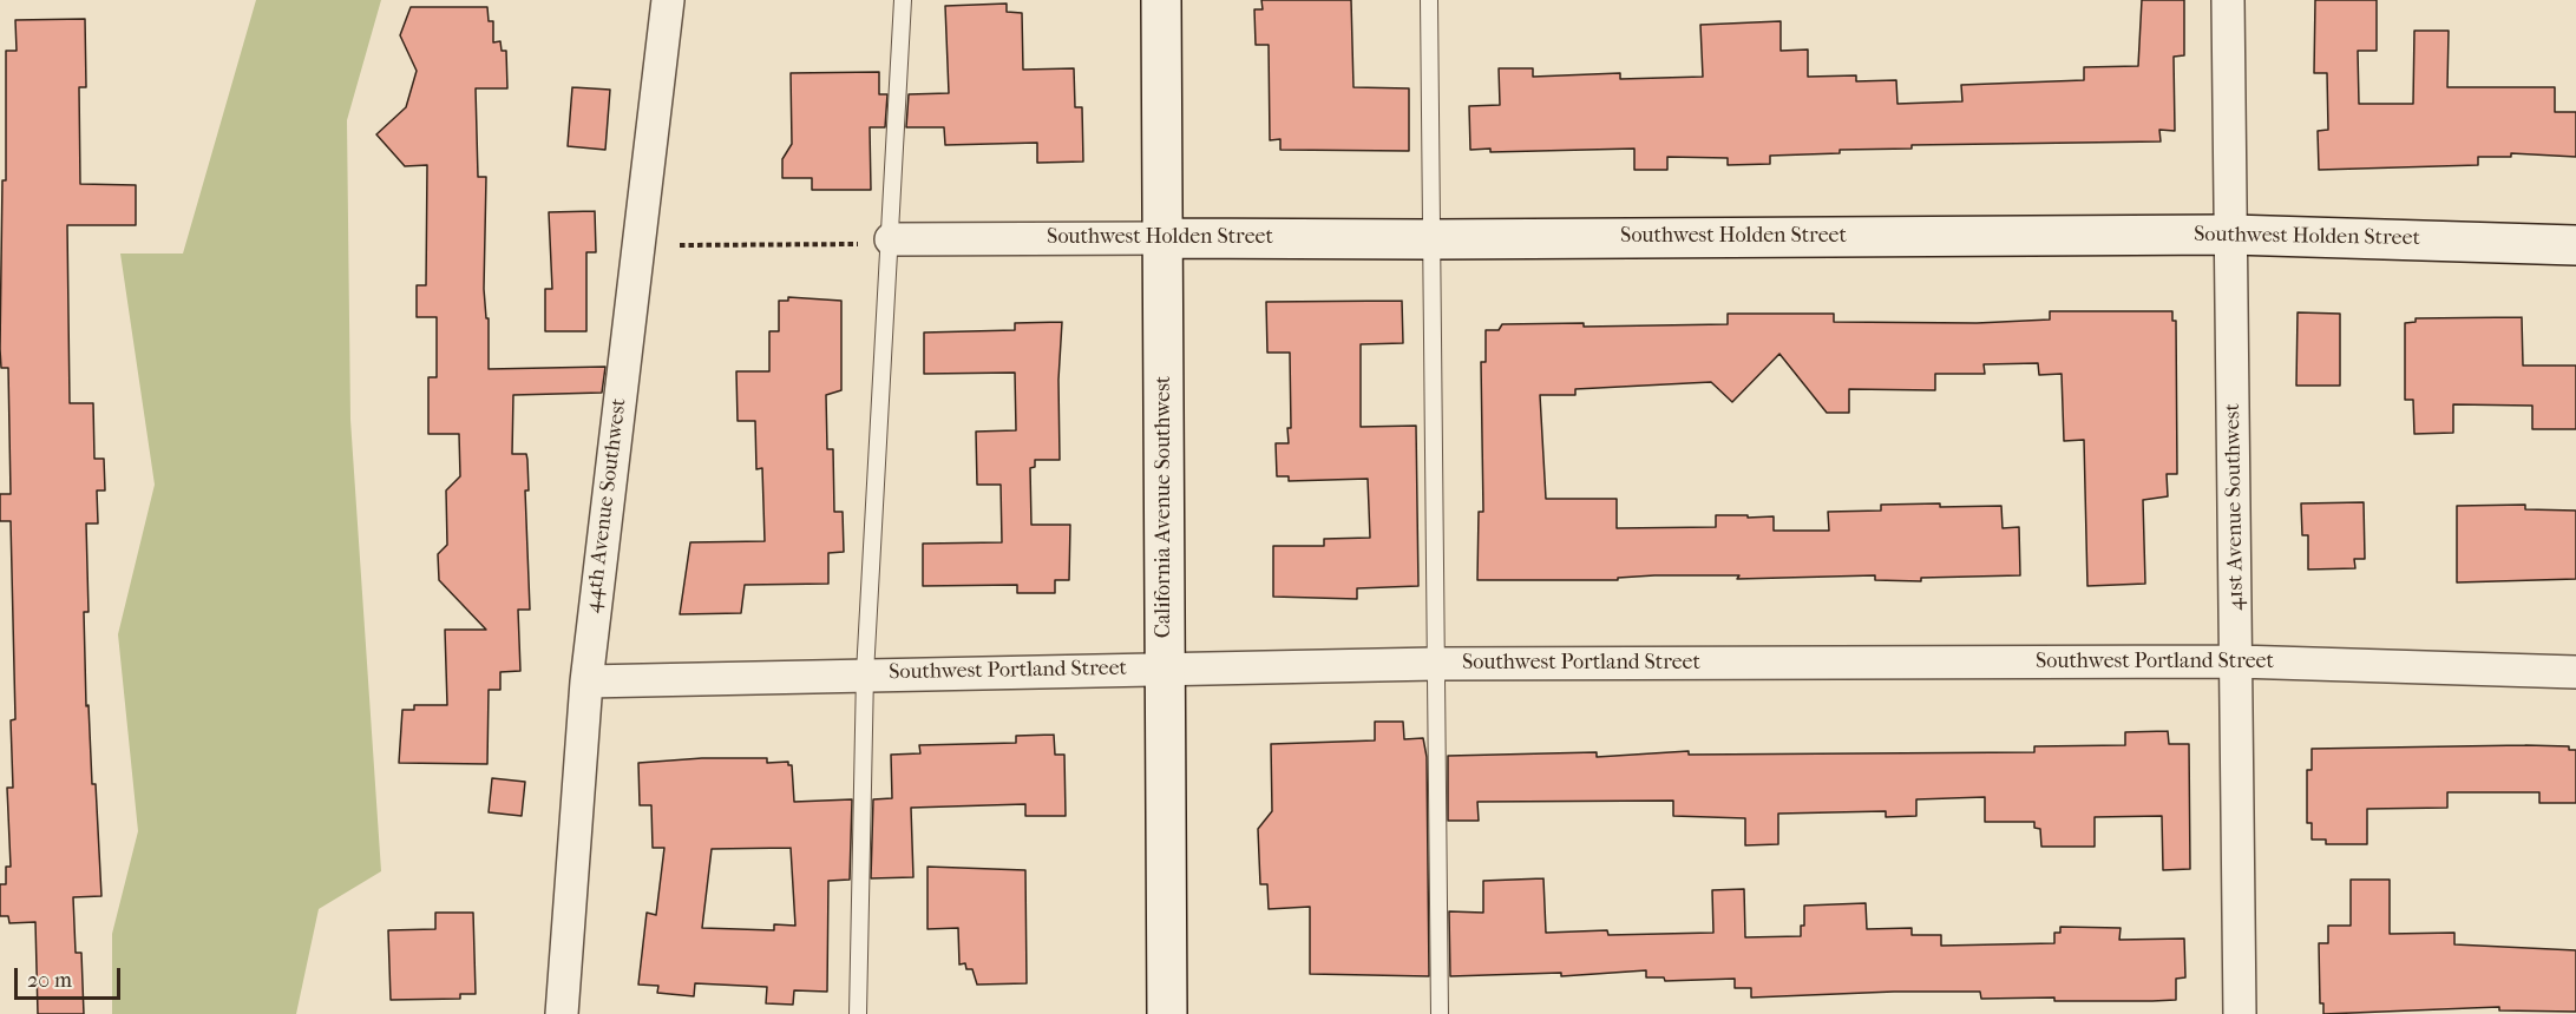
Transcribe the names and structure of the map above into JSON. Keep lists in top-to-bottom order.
{
  "streets": {
    "street": [
      "Southwest Holden Street",
      "44th Avenue Southwest",
      "California Avenue Southwest",
      "41st Avenue Southwest",
      "Southwest Portland Street"
    ]
  },
  "crossings": [
    ["Southwest Holden Street", "California Avenue Southwest"],
    ["Southwest Holden Street", "41st Avenue Southwest"],
    ["44th Avenue Southwest", "Southwest Portland Street"],
    ["California Avenue Southwest", "Southwest Portland Street"],
    ["41st Avenue Southwest", "Southwest Portland Street"]
  ],
  "scale_bar": "20 m"
}
